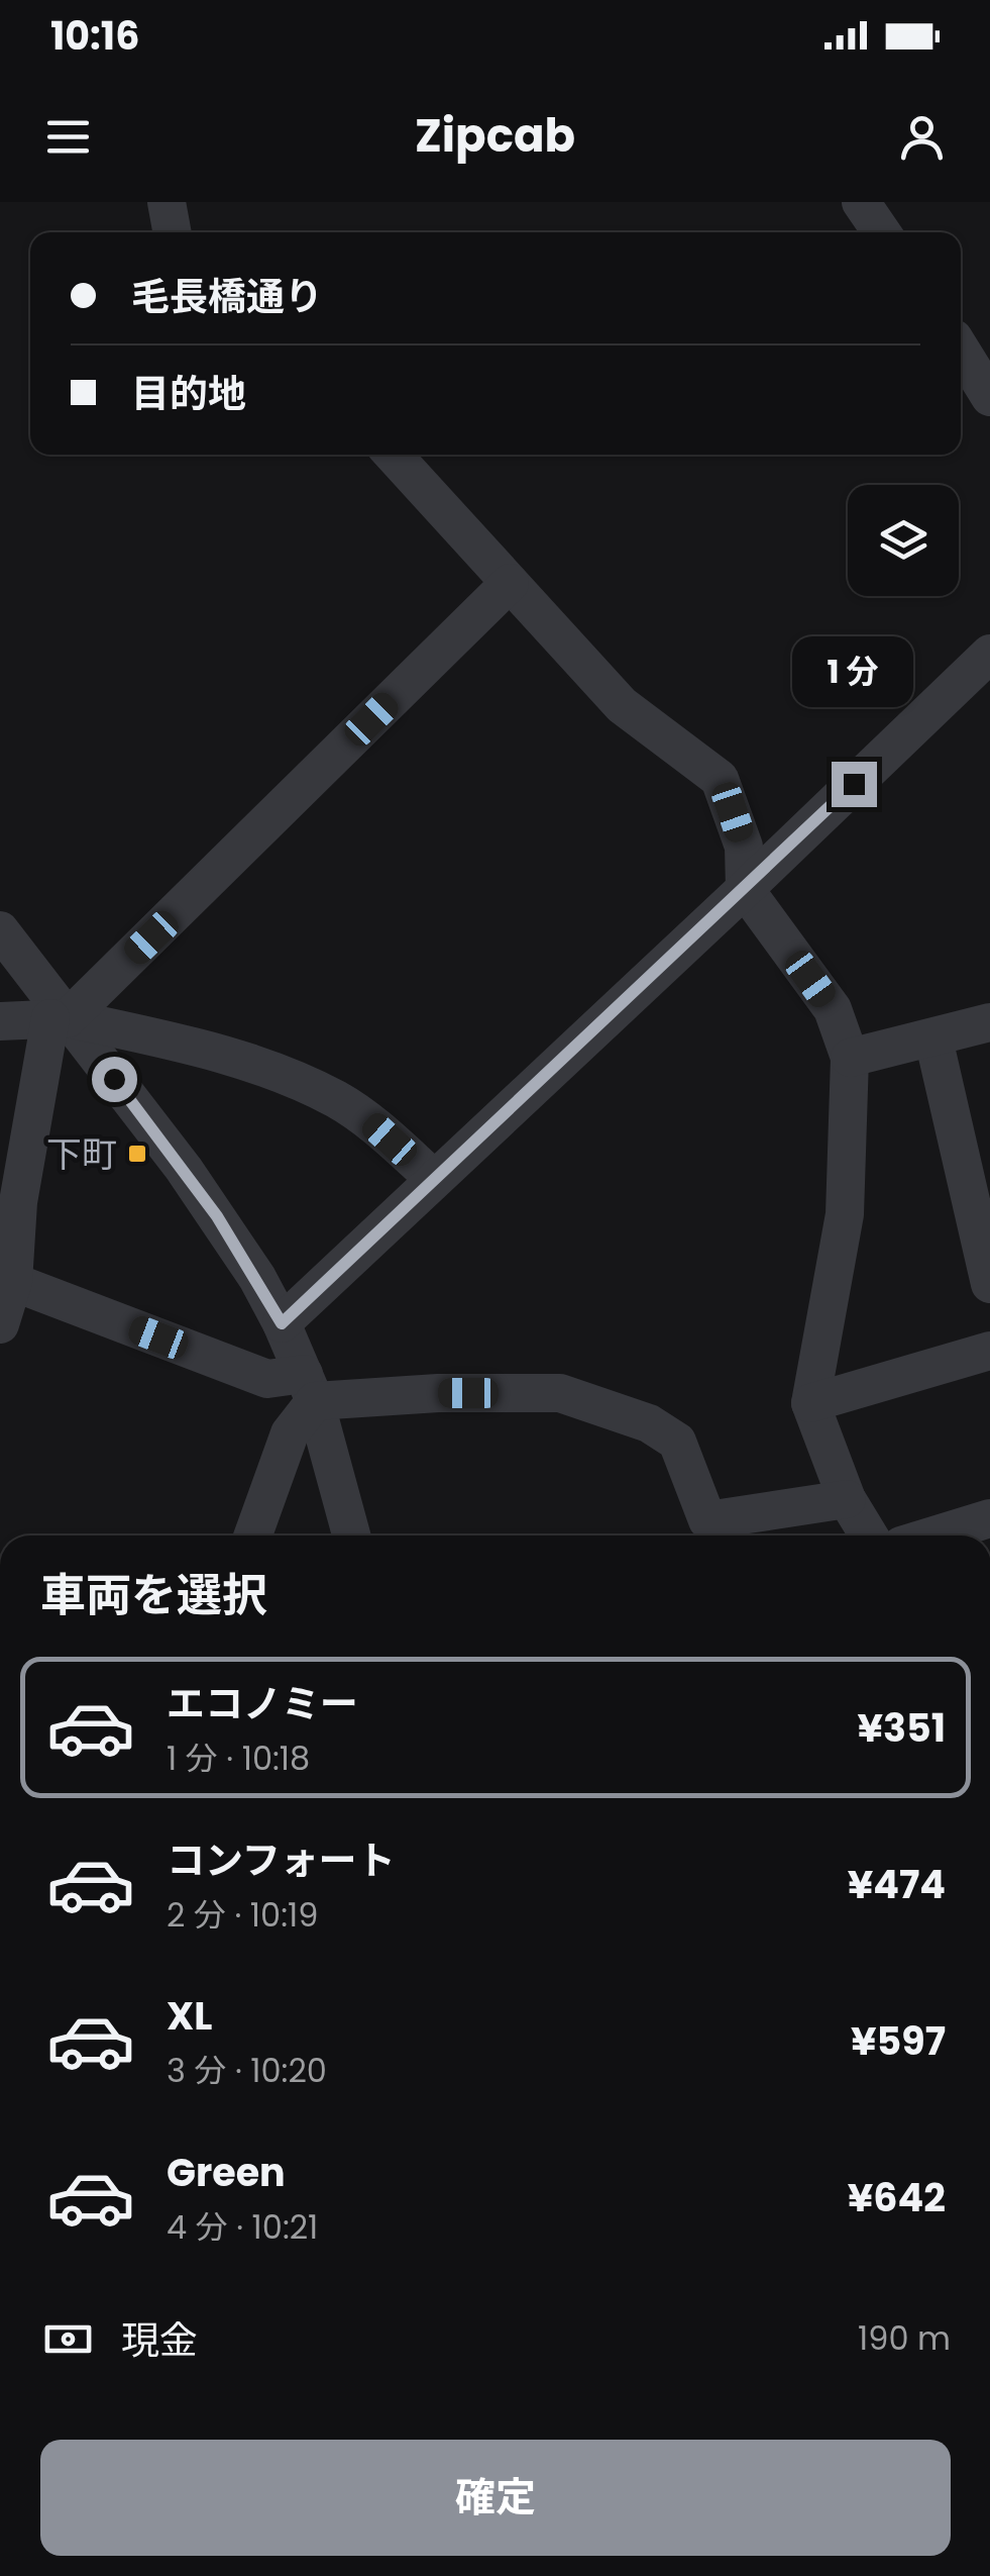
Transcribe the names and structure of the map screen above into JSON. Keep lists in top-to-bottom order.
{
  "places": {
    "transit": ["下町"]
  },
  "page": {
    "status": "10:16",
    "header": "Zipcab",
    "banner": ["毛長橋通り", "目的地"],
    "bubble": "1 分",
    "heading": "車両を選択",
    "list": [
      {
        "name": "エコノミー",
        "note": "1 分 · 10:18",
        "value": "¥351"
      },
      {
        "name": "コンフォート",
        "note": "2 分 · 10:19",
        "value": "¥474"
      },
      {
        "name": "XL",
        "note": "3 分 · 10:20",
        "value": "¥597"
      },
      {
        "name": "Green",
        "note": "4 分 · 10:21",
        "value": "¥642"
      }
    ],
    "pay": ["現金", "190 m"],
    "buttons": "確定"
  }
}
